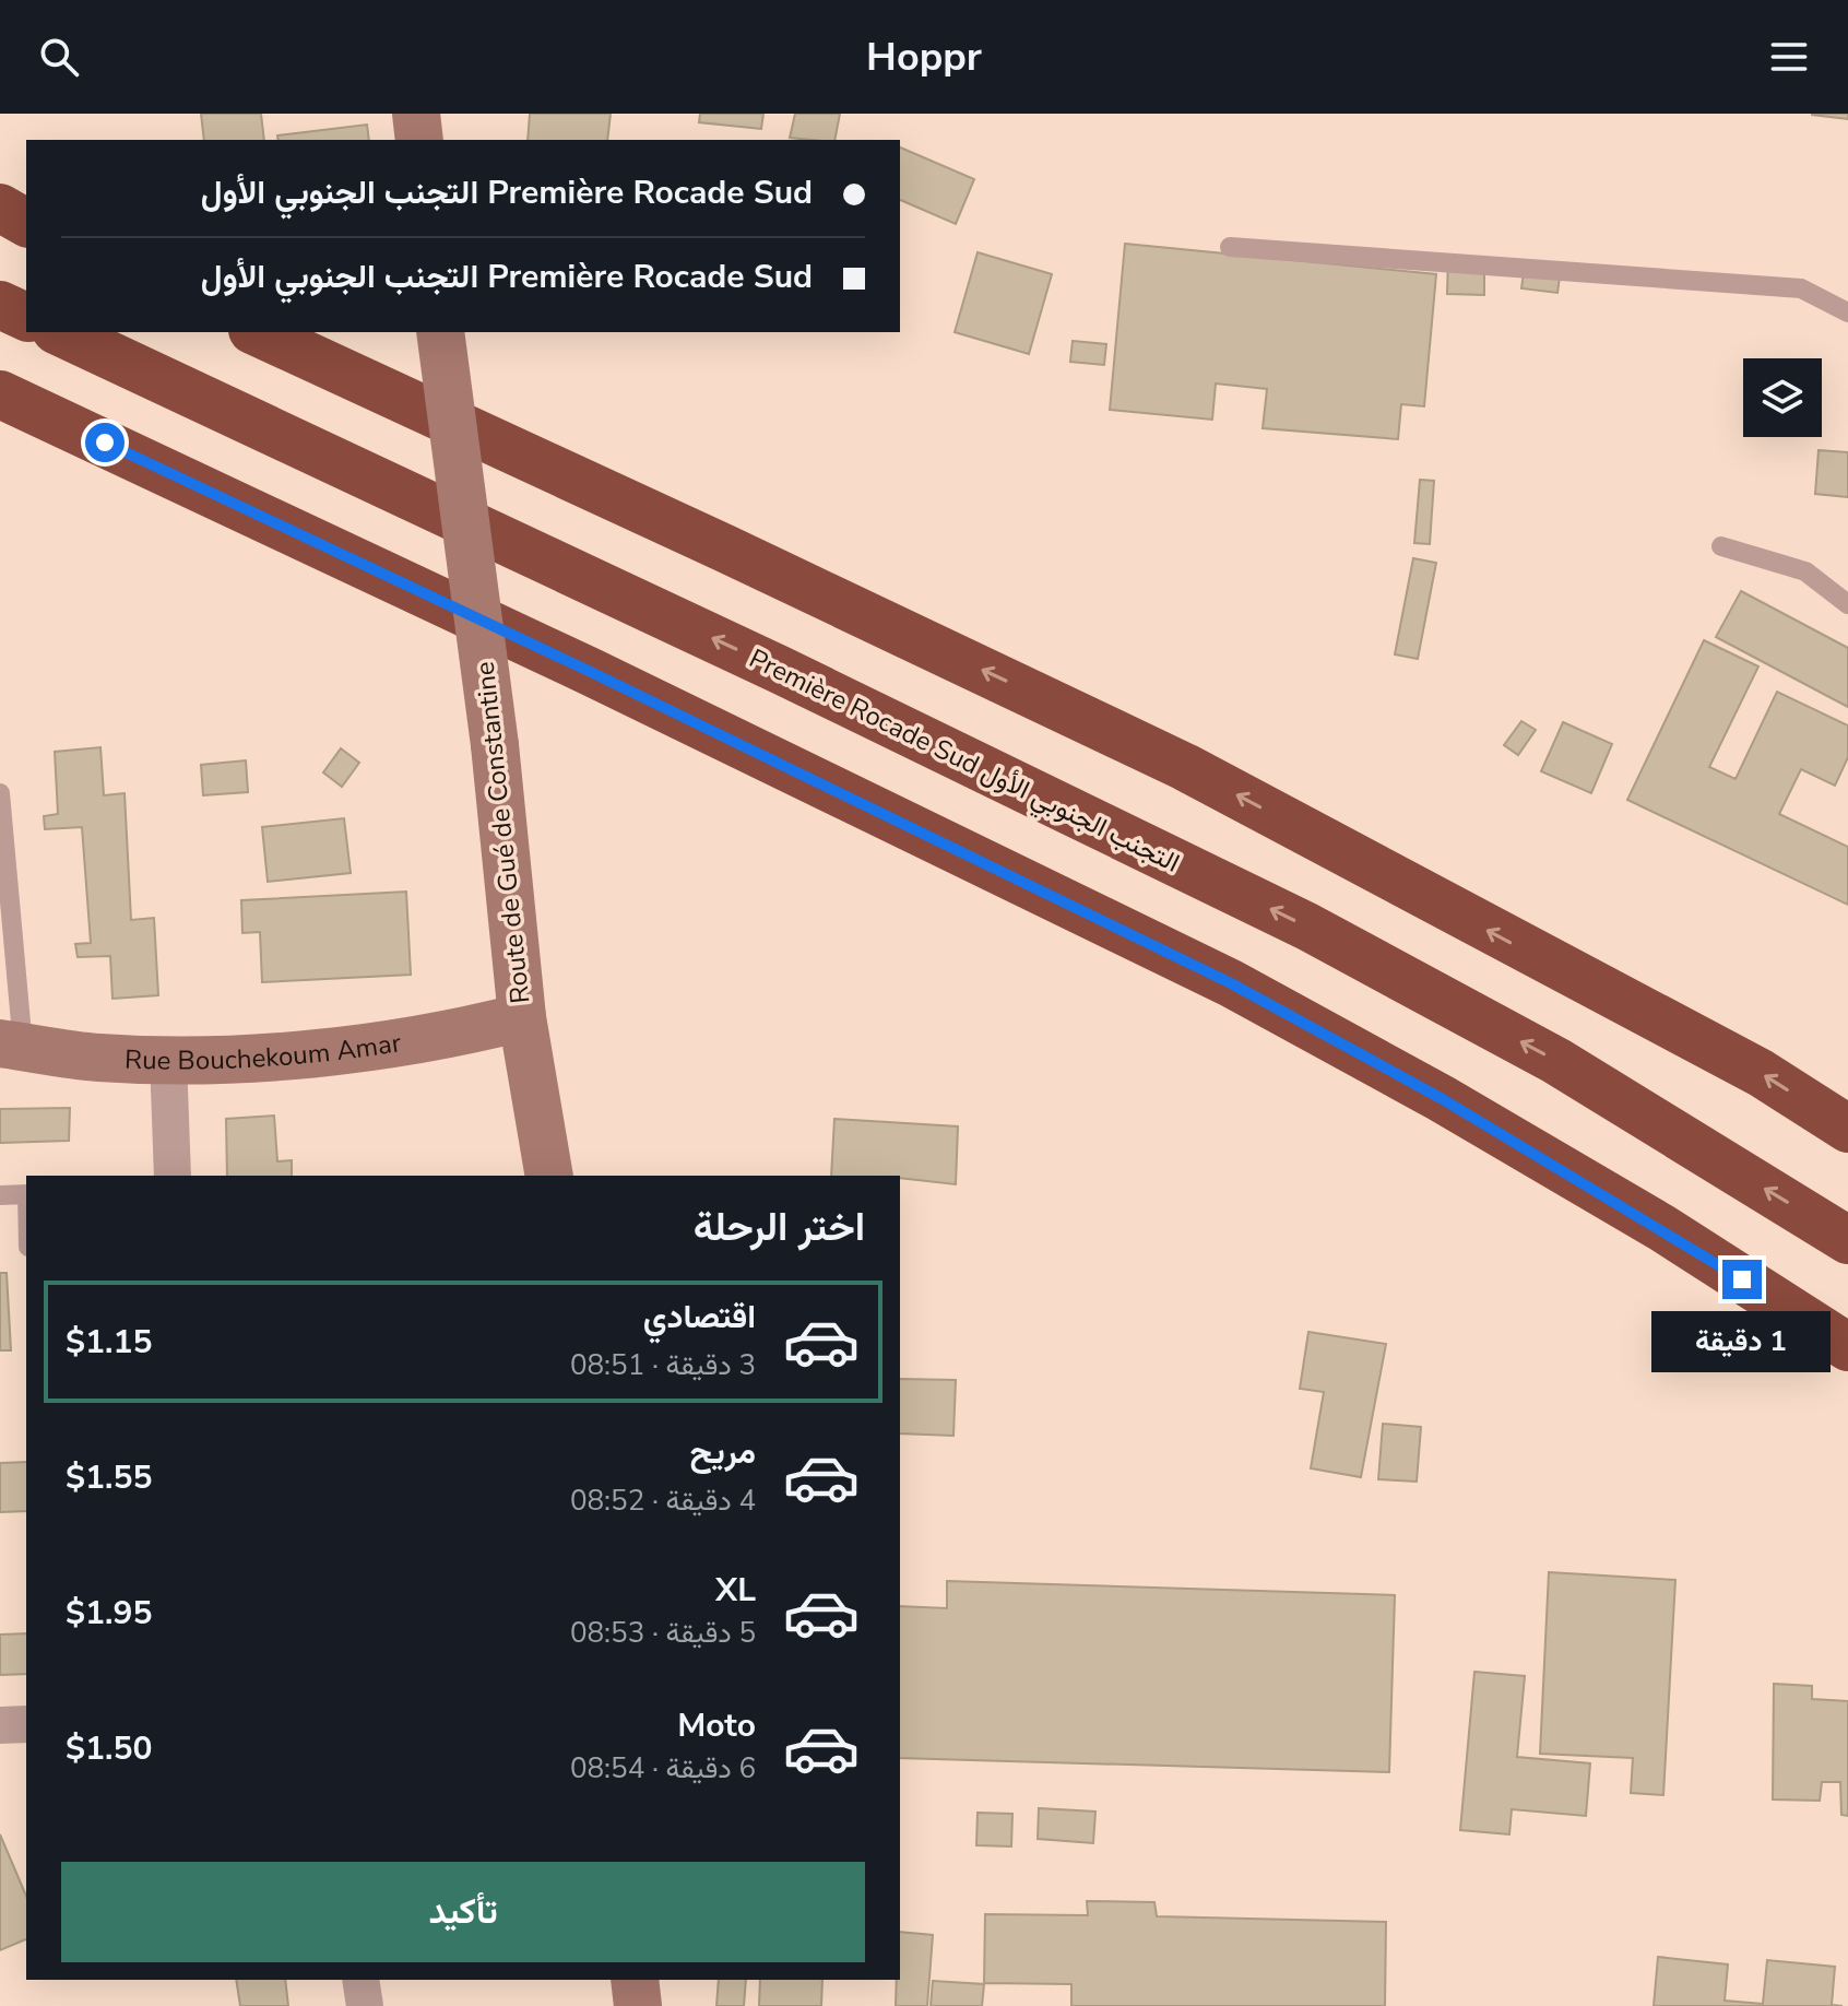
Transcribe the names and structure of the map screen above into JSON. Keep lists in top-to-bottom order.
{
  "streets": {
    "highway": ["Première Rocade Sud التجنب الجنوبي الأول"],
    "main road": ["Route de Gué de Constantine", "Rue Bouchekoum Amar"]
  },
  "crossings": [
    ["Route de Gué de Constantine", "Rue Bouchekoum Amar"]
  ],
  "page": {
    "header": "Hoppr",
    "banner": ["Première Rocade Sud التجنب الجنوبي الأول", "Première Rocade Sud التجنب الجنوبي الأول"],
    "heading": "اختر الرحلة",
    "list": [
      {
        "name": "اقتصادي",
        "note": "3 دقيقة · 08:51",
        "value": "$1.15"
      },
      {
        "name": "مريح",
        "note": "4 دقيقة · 08:52",
        "value": "$1.55"
      },
      {
        "name": "XL",
        "note": "5 دقيقة · 08:53",
        "value": "$1.95"
      },
      {
        "name": "Moto",
        "note": "6 دقيقة · 08:54",
        "value": "$1.50"
      }
    ],
    "bubble": "1 دقيقة",
    "buttons": "تأكيد"
  }
}
